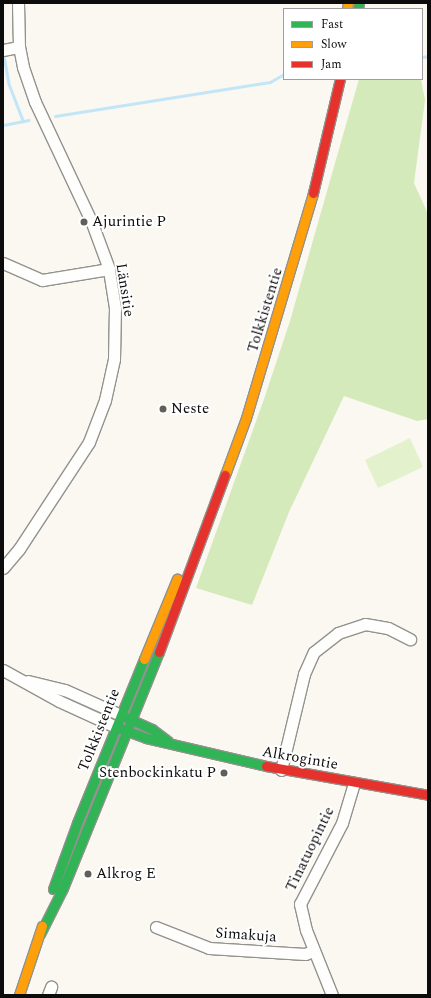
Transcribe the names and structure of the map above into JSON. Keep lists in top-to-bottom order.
{
  "streets": {
    "street": [
      "Länsitie",
      "Tolkkistentie",
      "Alkrogintie",
      "Tinatuopintie",
      "Simakuja"
    ]
  },
  "crossings": [
    ["Tolkkistentie", "Alkrogintie"],
    ["Alkrogintie", "Tinatuopintie"],
    ["Tinatuopintie", "Simakuja"]
  ],
  "places": [
    "Ajurintie P",
    "Neste",
    "Stenbockinkatu P",
    "Alkrog E"
  ],
  "legend": ["Fast", "Slow", "Jam"]
}
